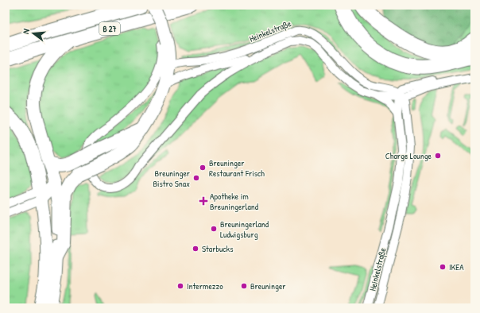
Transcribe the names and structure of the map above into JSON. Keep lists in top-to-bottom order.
{
  "streets": {
    "highway": ["B 27"],
    "street": ["Heinkelstraße"]
  },
  "places": {
    "other": [
      "Charge Lounge",
      "Breuninger Restaurant Frisch",
      "Breuninger Bistro Snax",
      "Breuningerland Ludwigsburg",
      "Starbucks",
      "IKEA",
      "Intermezzo",
      "Breuninger"
    ],
    "health": ["Apotheke im Breuningerland"]
  },
  "north": "left"
}
